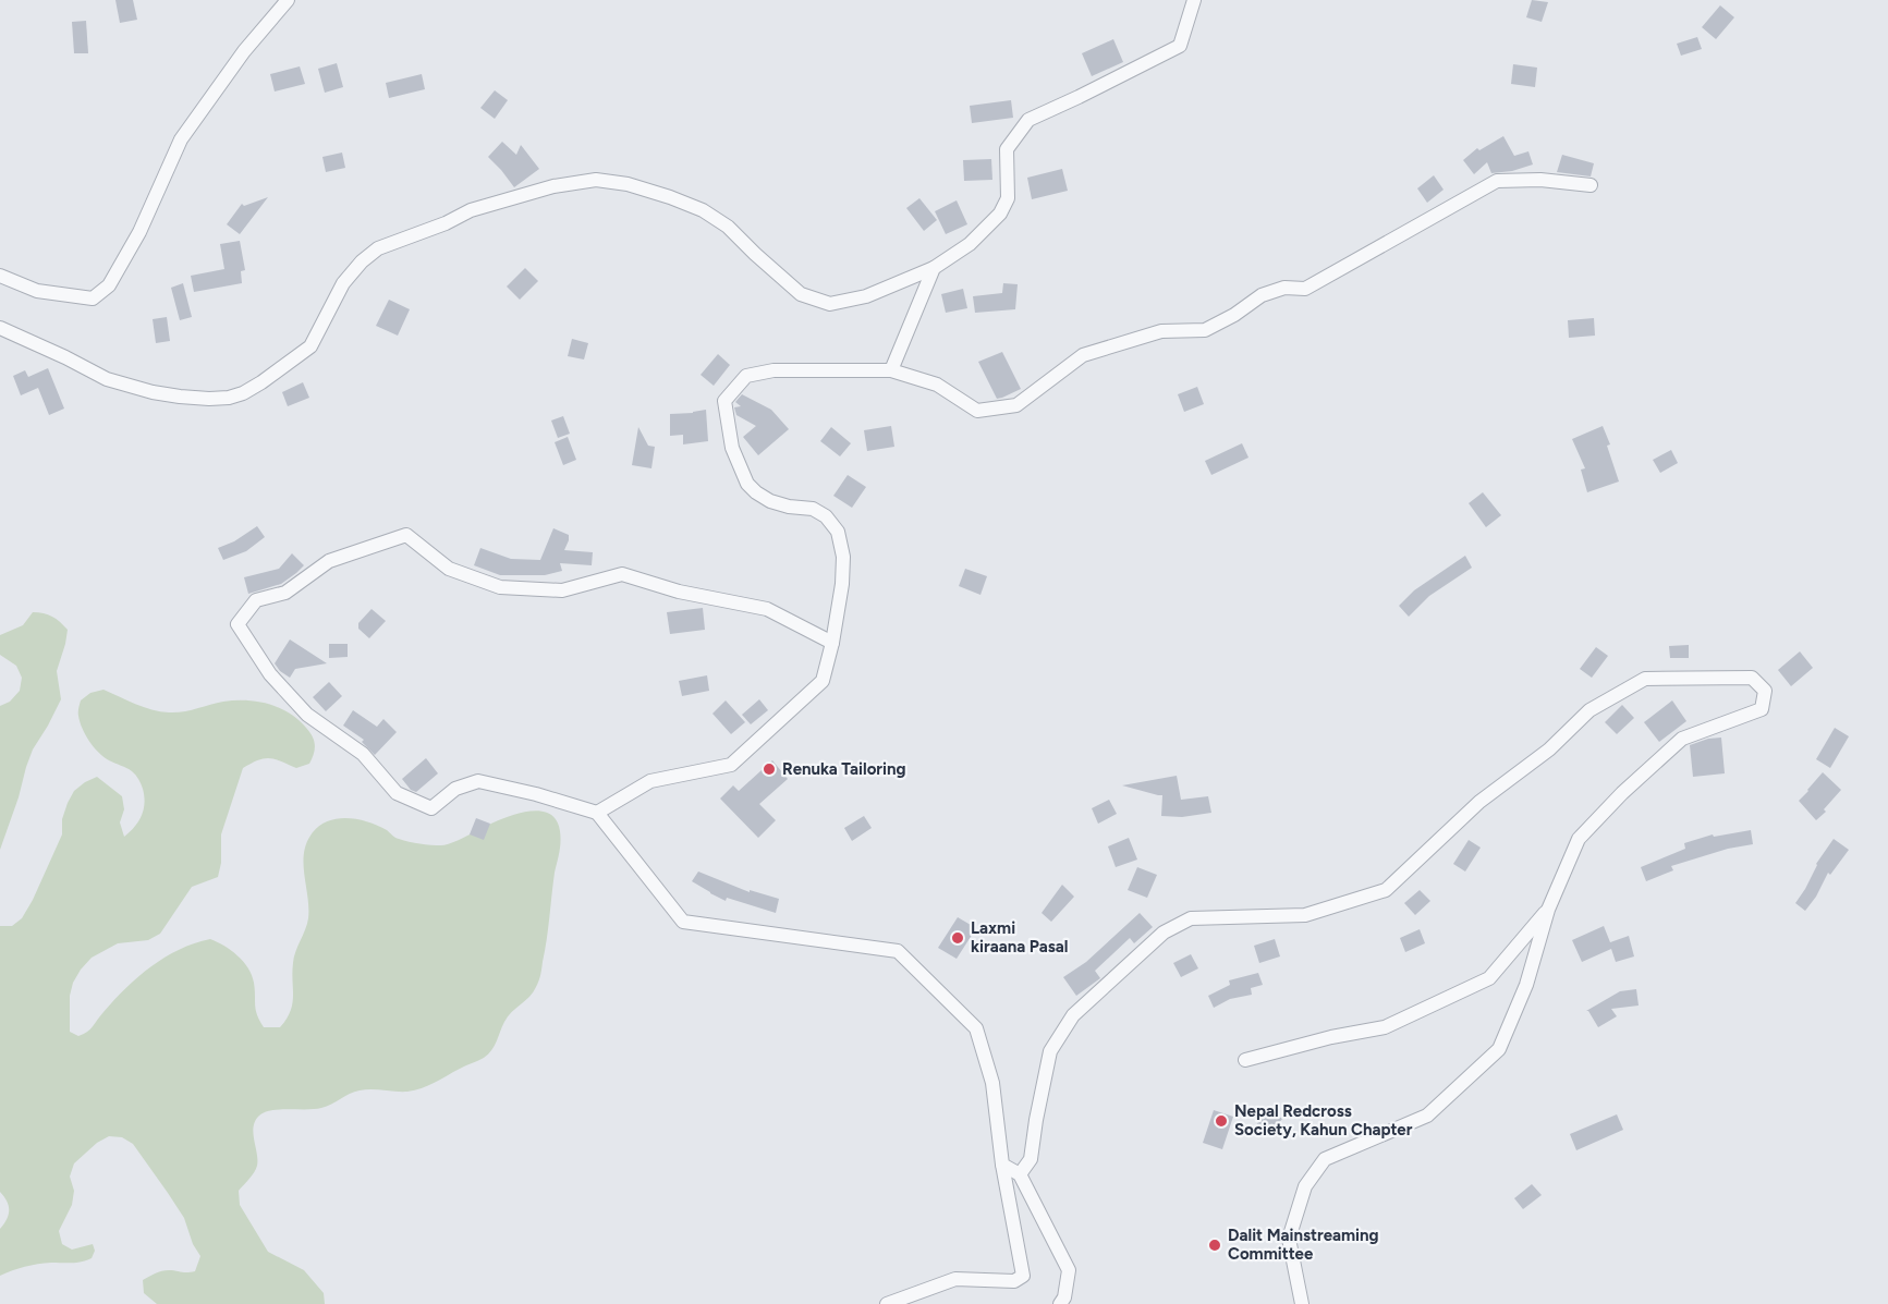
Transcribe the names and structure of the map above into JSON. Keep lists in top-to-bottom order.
{
  "places": [
    "Renuka Tailoring",
    "Laxmi kiraana Pasal",
    "Nepal Redcross Society, Kahun Chapter",
    "Dalit Mainstreaming Committee"
  ]
}
